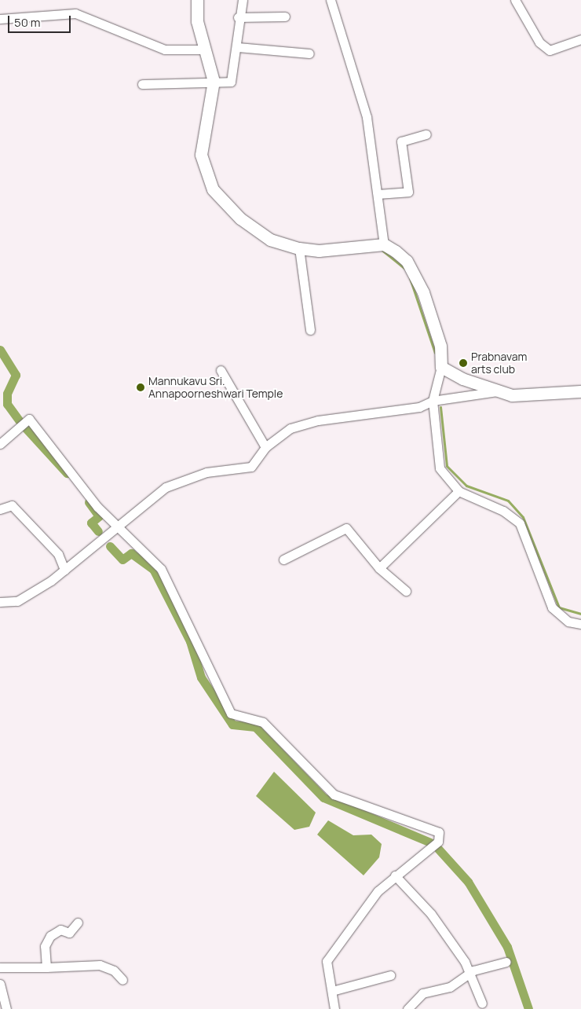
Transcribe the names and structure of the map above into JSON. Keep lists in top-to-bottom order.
{
  "places": ["Prabnavam arts club", "Mannukavu Sri. Annapoorneshwari Temple"],
  "scale_bar": "50 m"
}
